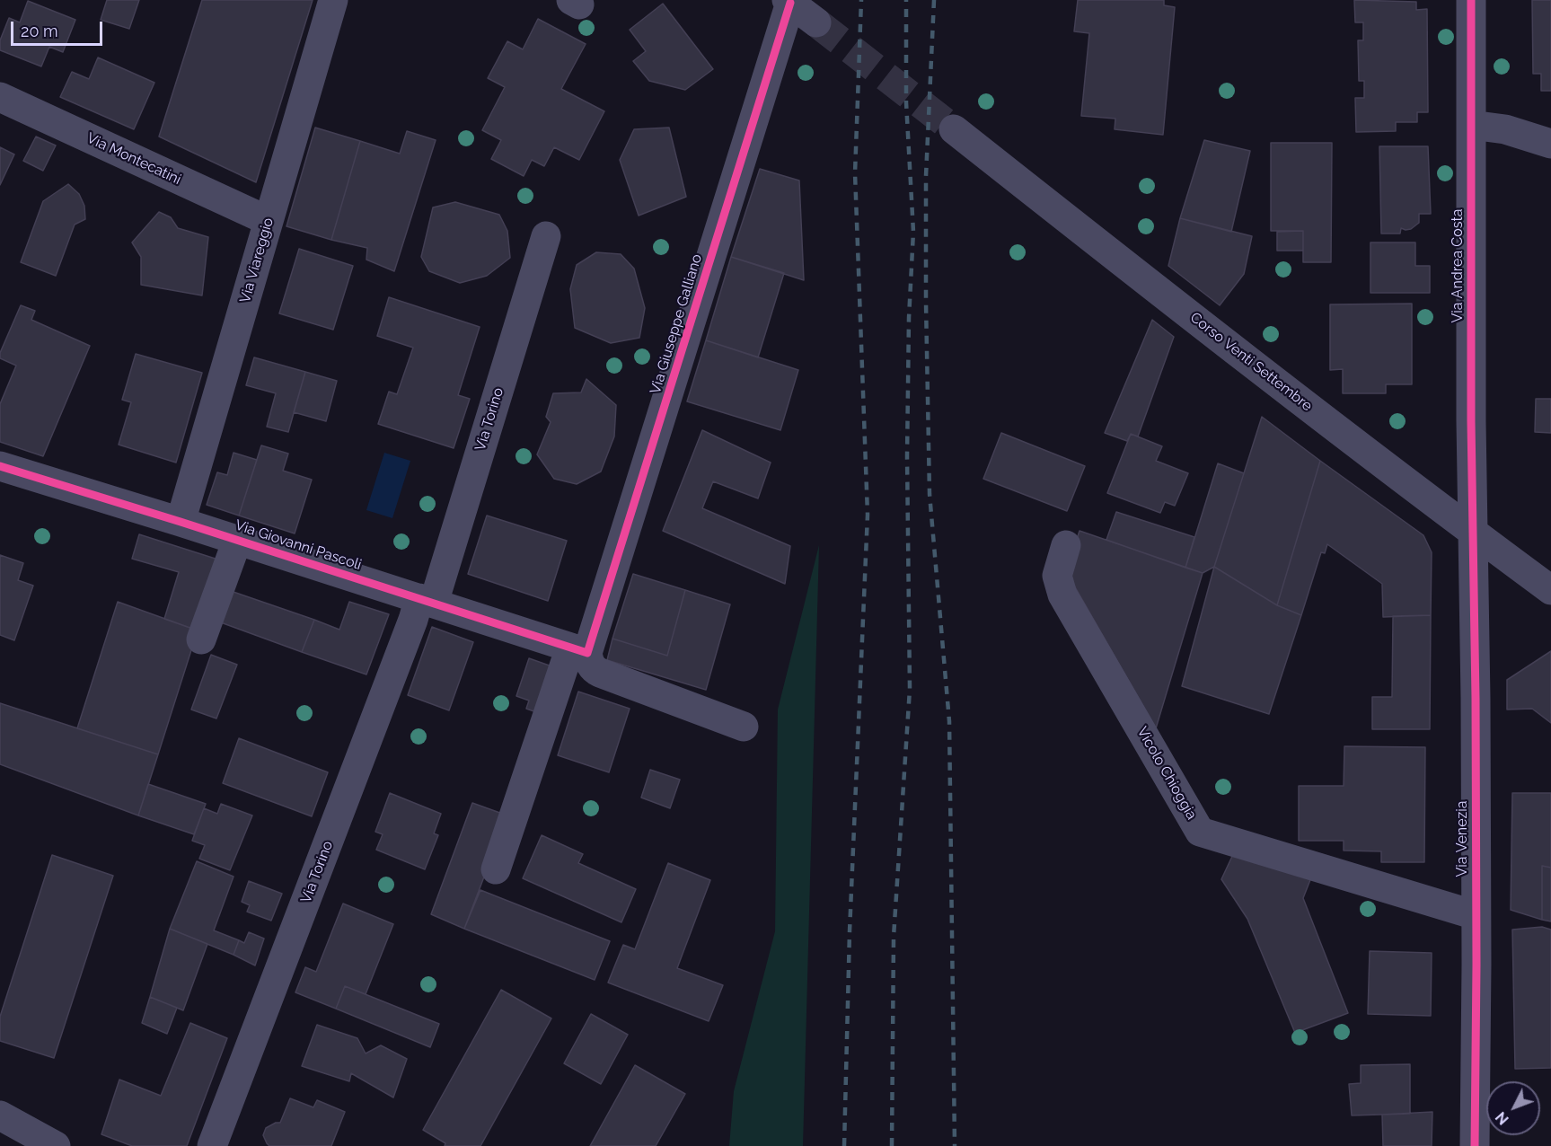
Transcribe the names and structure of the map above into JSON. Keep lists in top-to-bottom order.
{
  "streets": {
    "street": [
      "Via Montecatini",
      "Via Viareggio",
      "Via Andrea Costa",
      "Via Giuseppe Galliano",
      "Corso Venti Settembre",
      "Via Torino",
      "Via Giovanni Pascoli",
      "Vicolo Chioggia",
      "Via Venezia"
    ]
  },
  "crossings": [
    ["Via Montecatini", "Via Viareggio"],
    ["Via Viareggio", "Via Giovanni Pascoli"],
    ["Via Andrea Costa", "Corso Venti Settembre"],
    ["Via Andrea Costa", "Via Venezia"],
    ["Via Giuseppe Galliano", "Via Giovanni Pascoli"],
    ["Corso Venti Settembre", "Via Venezia"],
    ["Via Torino", "Via Giovanni Pascoli"],
    ["Vicolo Chioggia", "Via Venezia"]
  ],
  "scale_bar": "20 m",
  "north": "bottom left"
}
